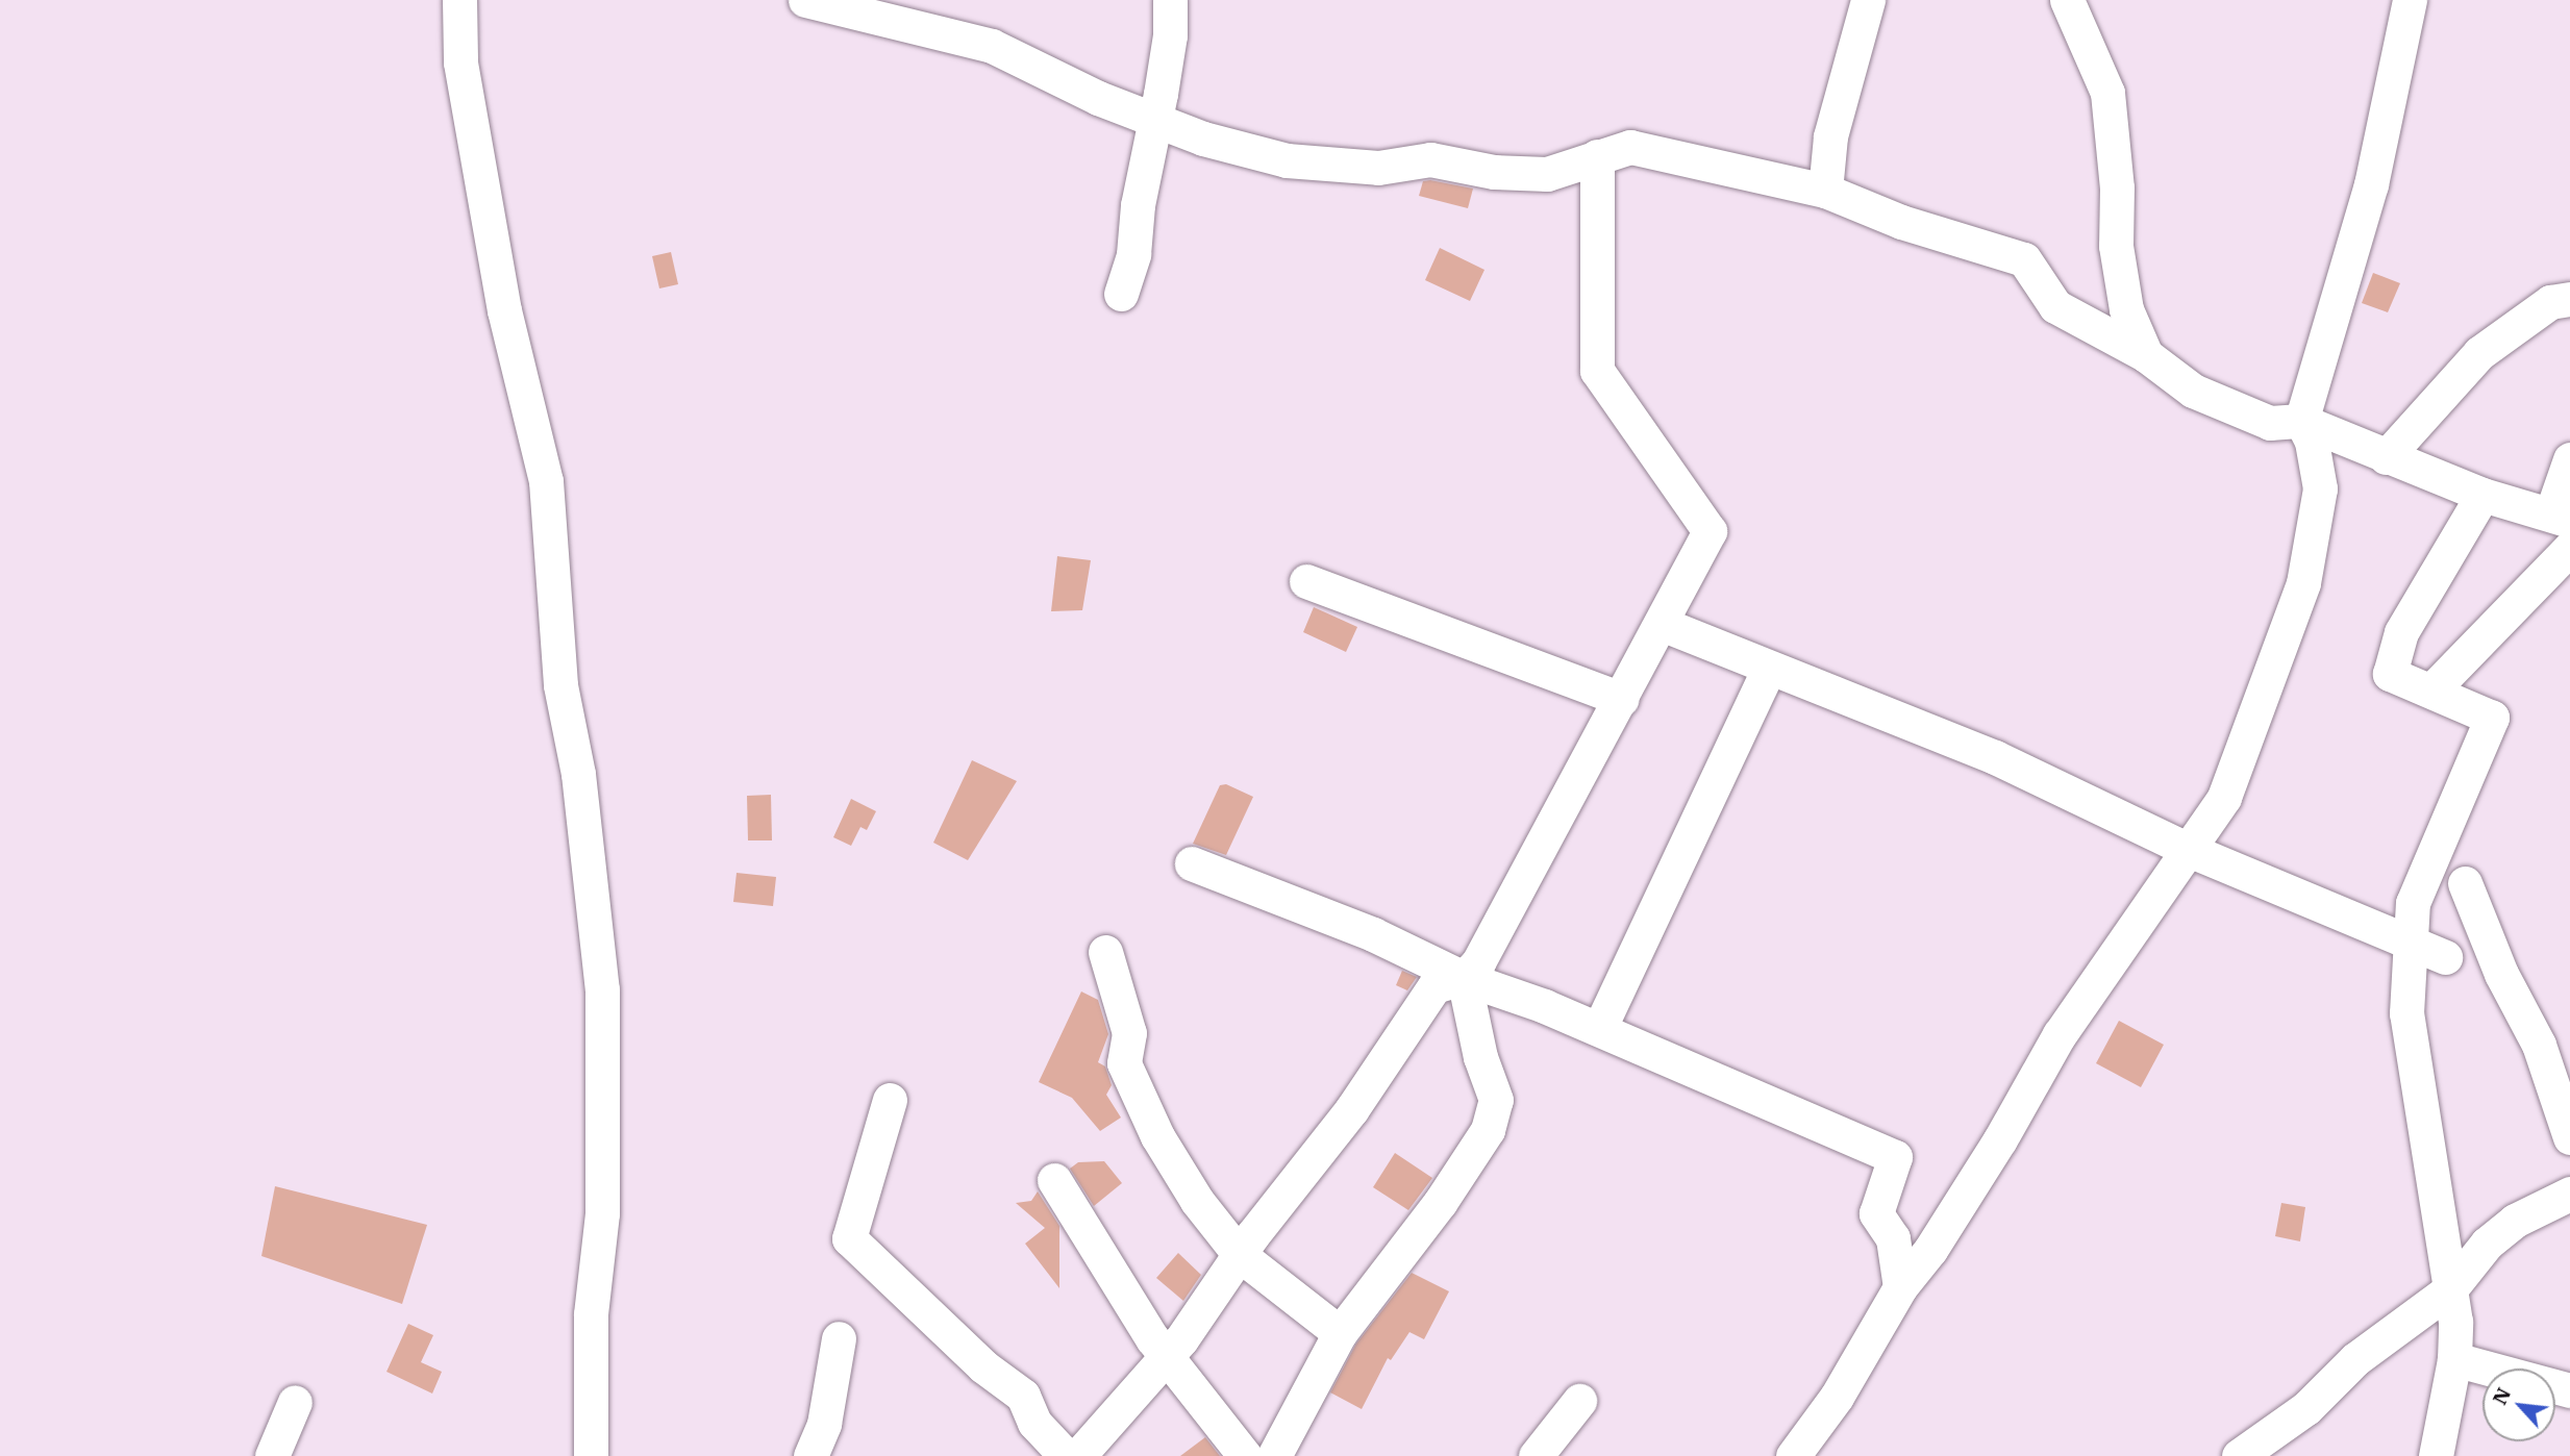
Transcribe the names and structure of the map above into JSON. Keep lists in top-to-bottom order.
{
  "north": "top left"
}
